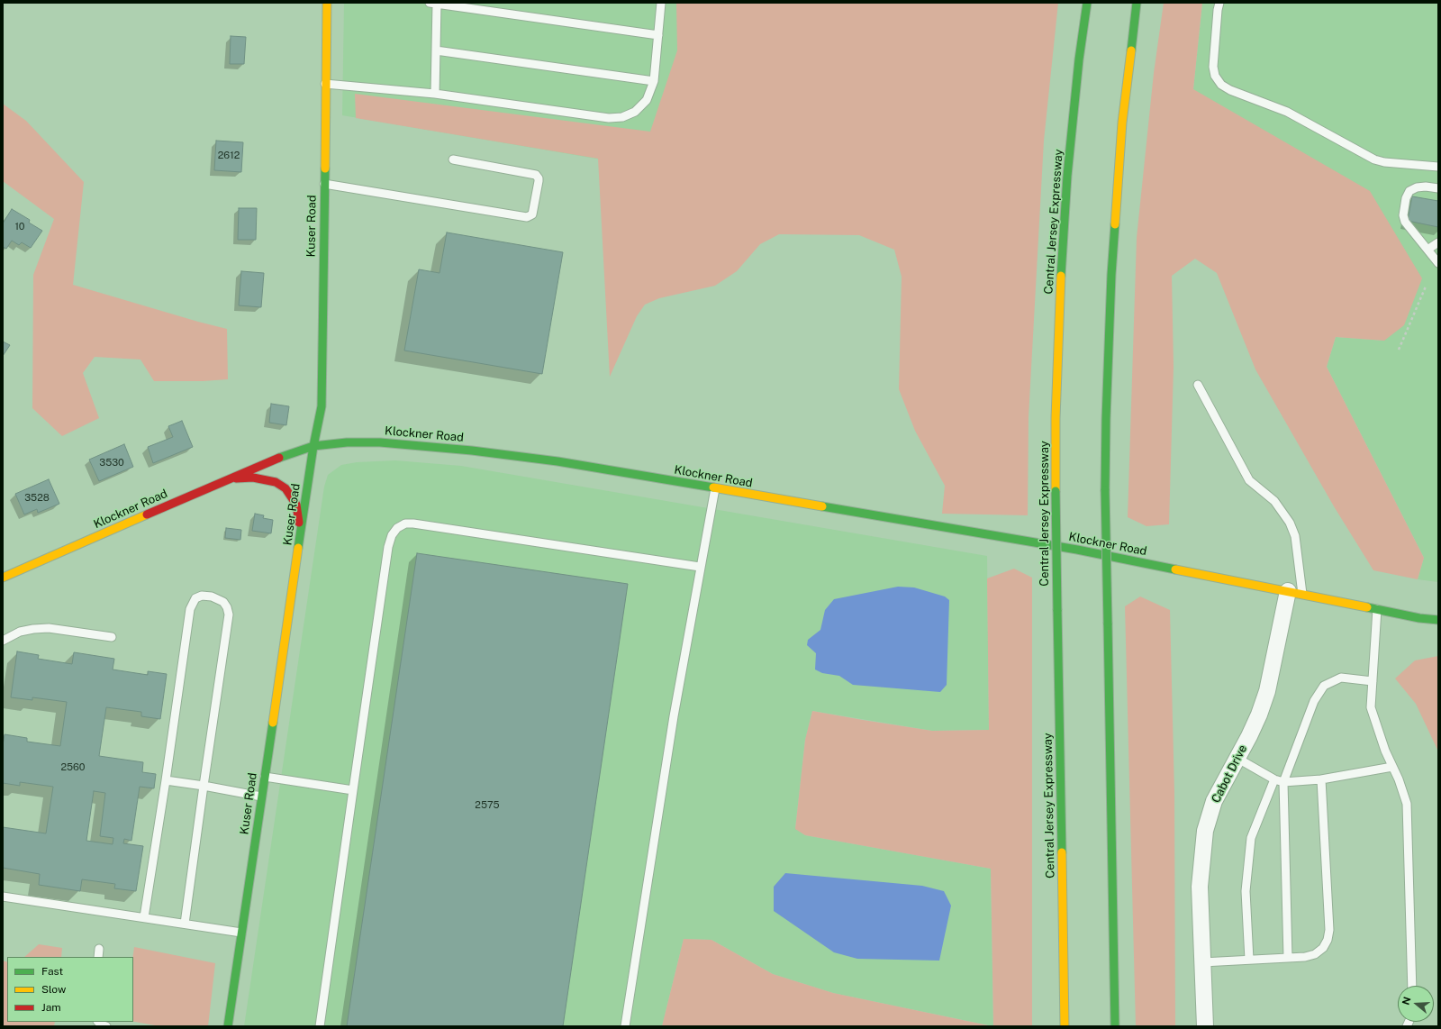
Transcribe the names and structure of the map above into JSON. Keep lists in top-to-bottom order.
{
  "streets": {
    "main road": ["Central Jersey Expressway", "Kuser Road", "Klockner Road"],
    "street": ["Cabot Drive"]
  },
  "crossings": [
    ["Kuser Road", "Klockner Road"],
    ["Klockner Road", "Cabot Drive"]
  ],
  "house_numbers": [
    "2612",
    "10",
    "3530",
    "3528",
    "2560",
    "2575"
  ],
  "legend": ["Fast", "Slow", "Jam"],
  "north": "left"
}
